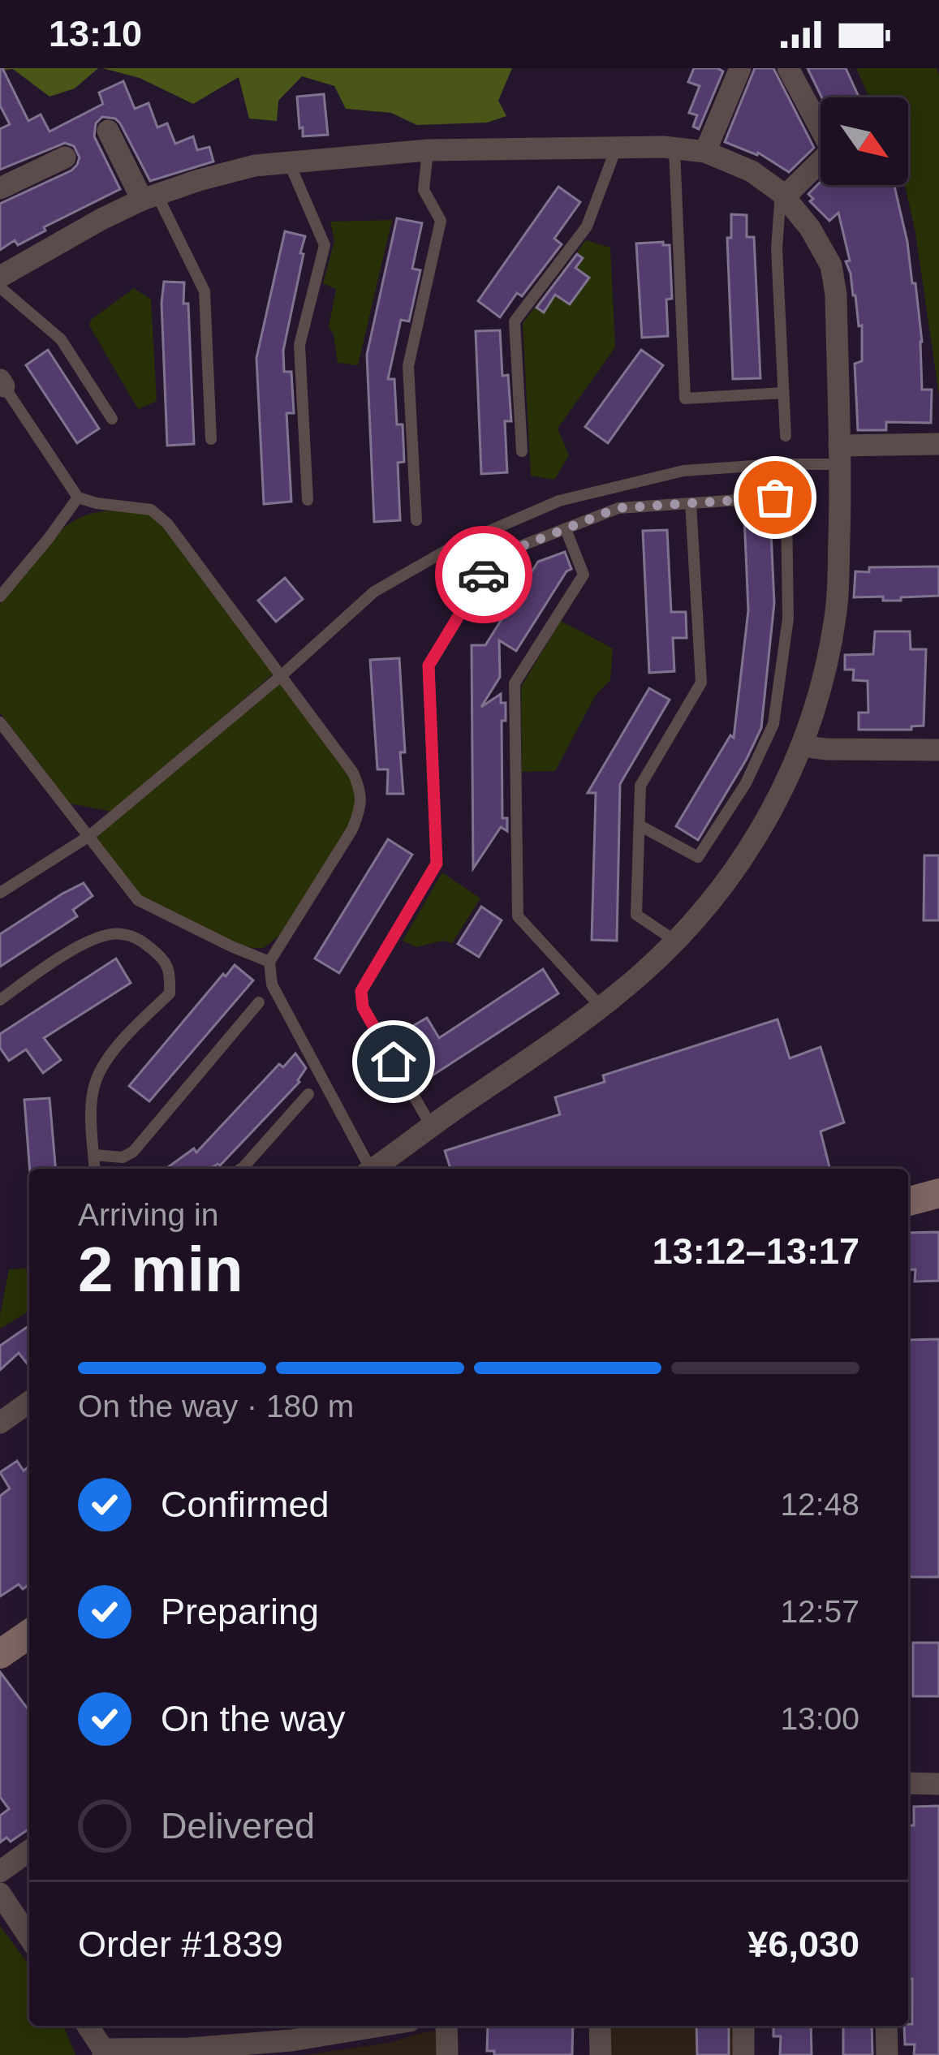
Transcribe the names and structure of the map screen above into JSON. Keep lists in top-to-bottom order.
{
  "north": "bottom right",
  "page": {
    "status": "13:10",
    "heading": ["2 min", "Arriving in", "13:12–13:17"],
    "panel": ["Order #1839", "¥6,030"],
    "bar": "On the way · 180 m",
    "list": [
      ["Confirmed", "12:48"],
      ["Preparing", "12:57"],
      ["On the way", "13:00"],
      "Delivered"
    ]
  }
}
